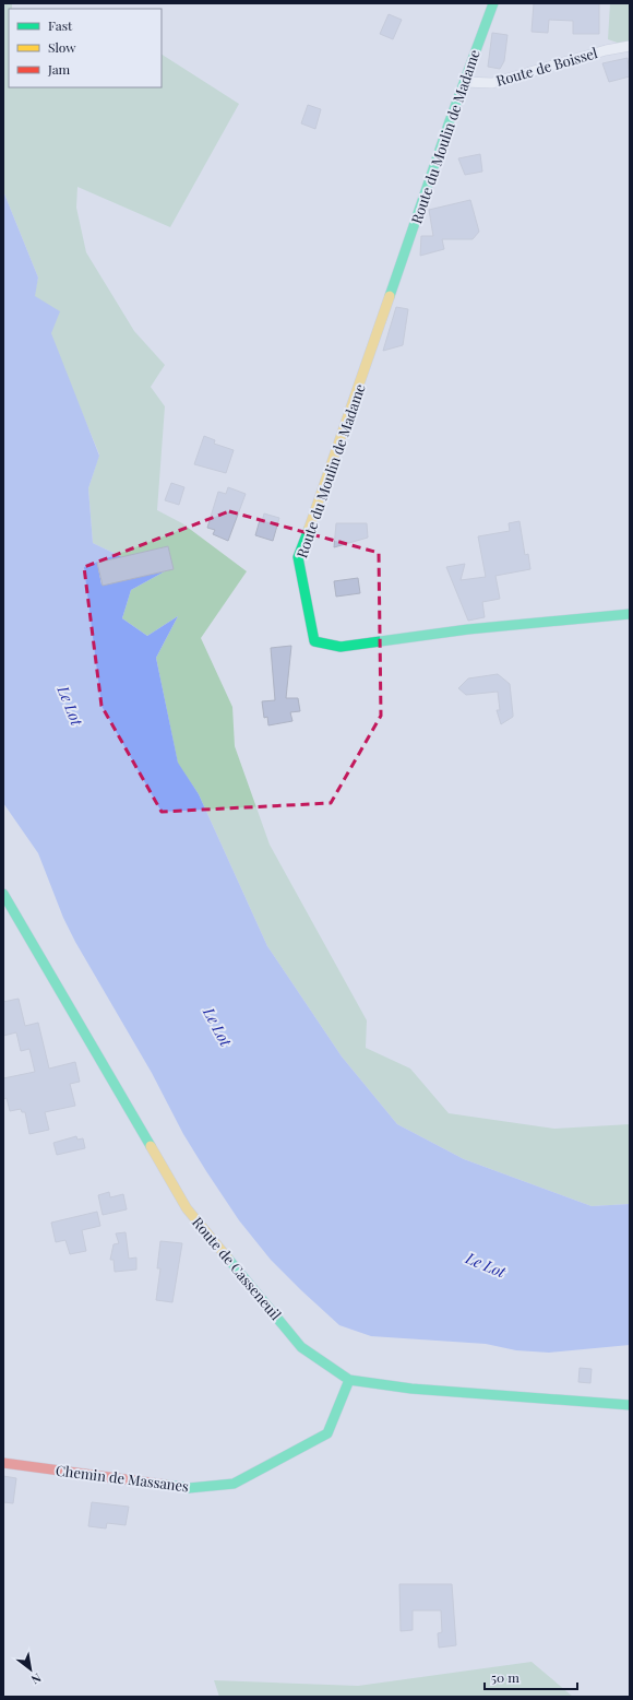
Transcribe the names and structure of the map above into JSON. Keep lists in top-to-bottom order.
{
  "streets": {
    "street": [
      "Route de Boissel",
      "Route du Moulin de Madame",
      "Route de Casseneuil",
      "Chemin de Massanes"
    ]
  },
  "crossings": [
    ["Route de Boissel", "Route du Moulin de Madame"],
    ["Route de Casseneuil", "Chemin de Massanes"]
  ],
  "water": ["Le Lot"],
  "legend": ["Fast", "Slow", "Jam"],
  "scale_bar": "50 m",
  "north": "bottom right"
}
